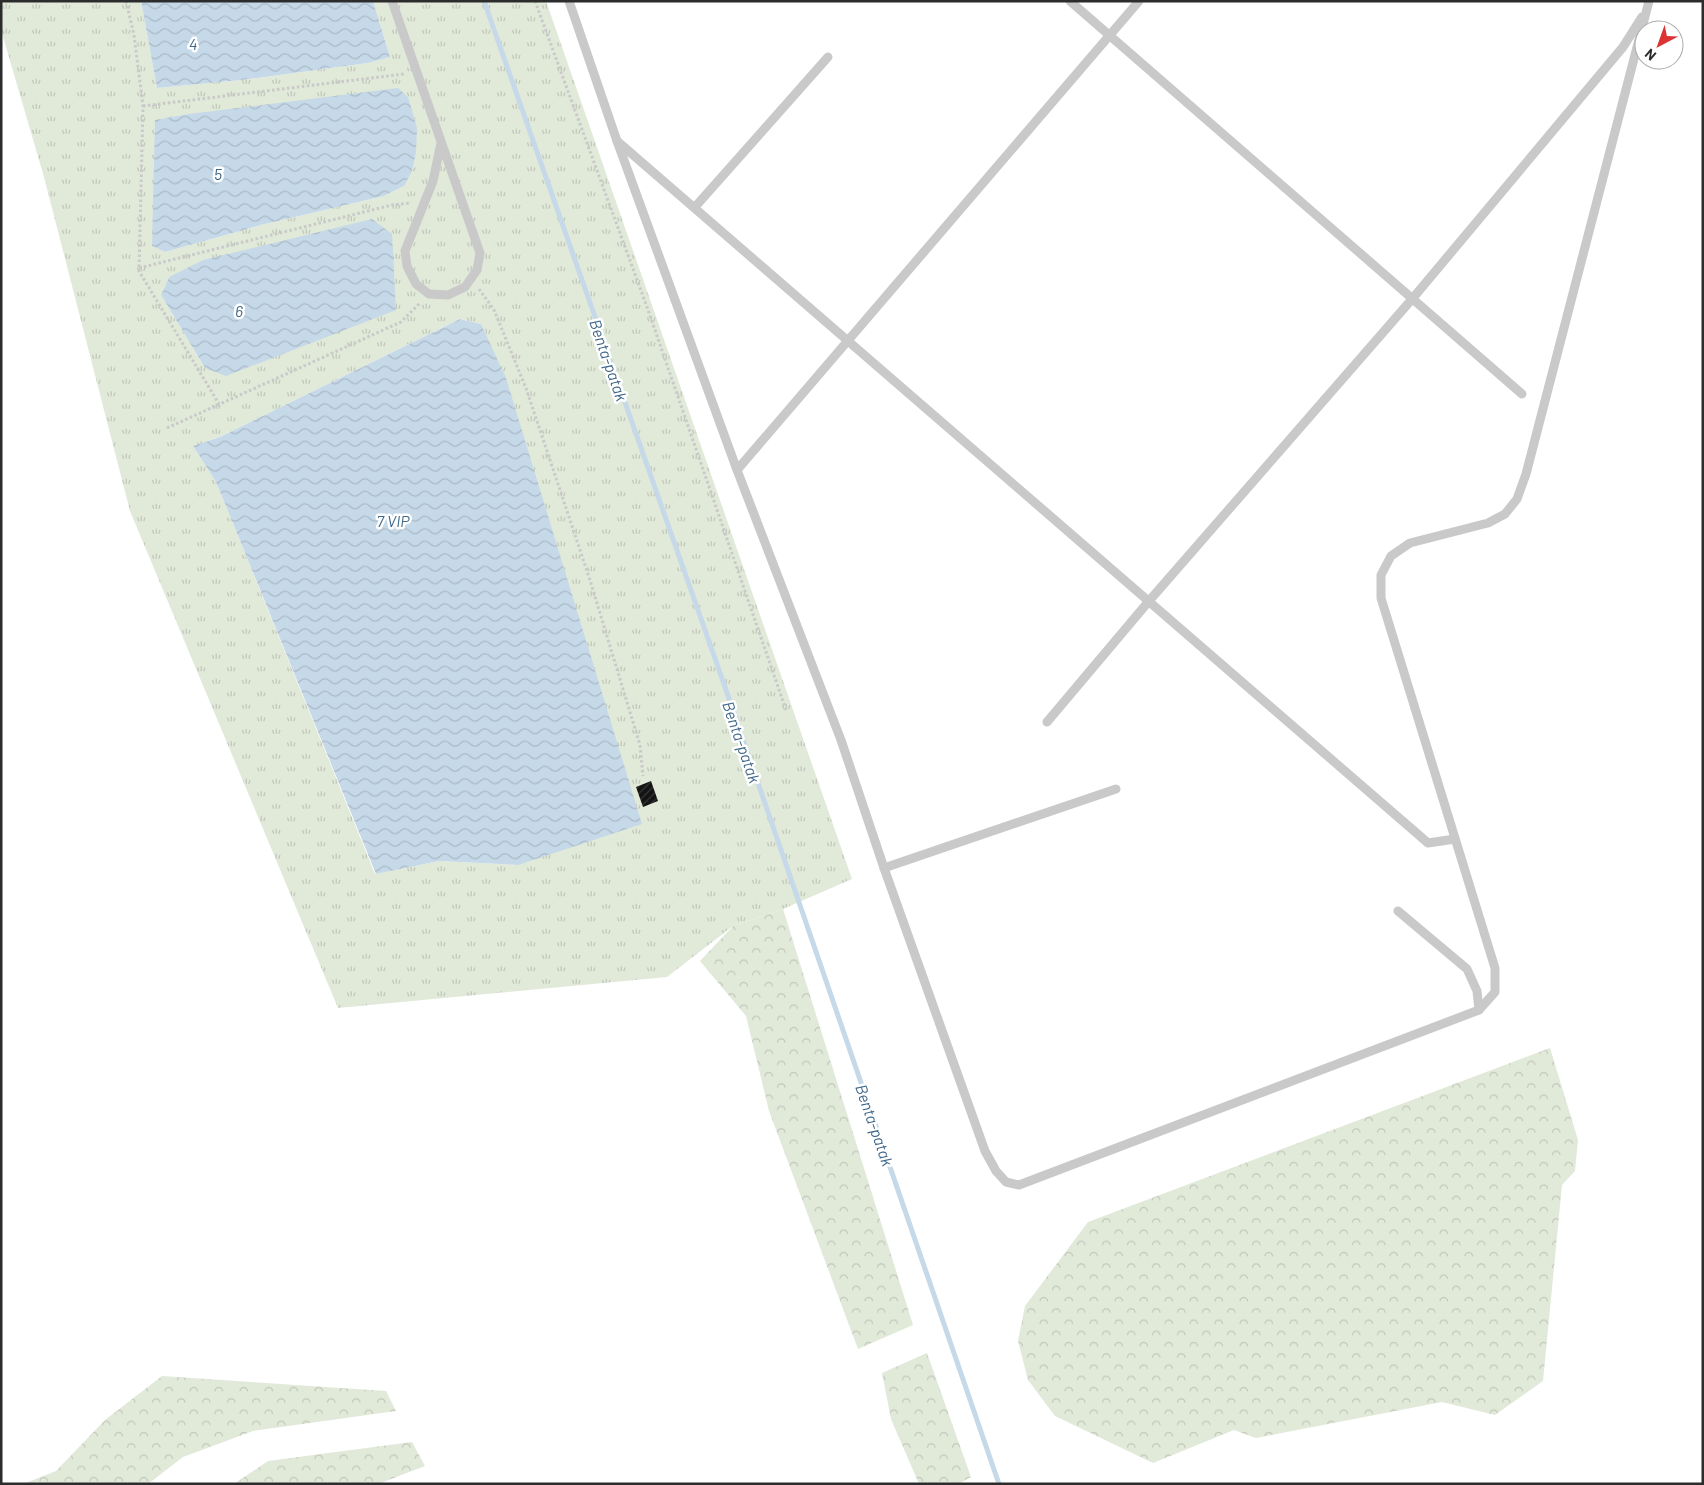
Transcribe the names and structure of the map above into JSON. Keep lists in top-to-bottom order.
{
  "water": [
    "4",
    "5",
    "6",
    "Benta-patak",
    "7 VIP"
  ],
  "north": "bottom left"
}
